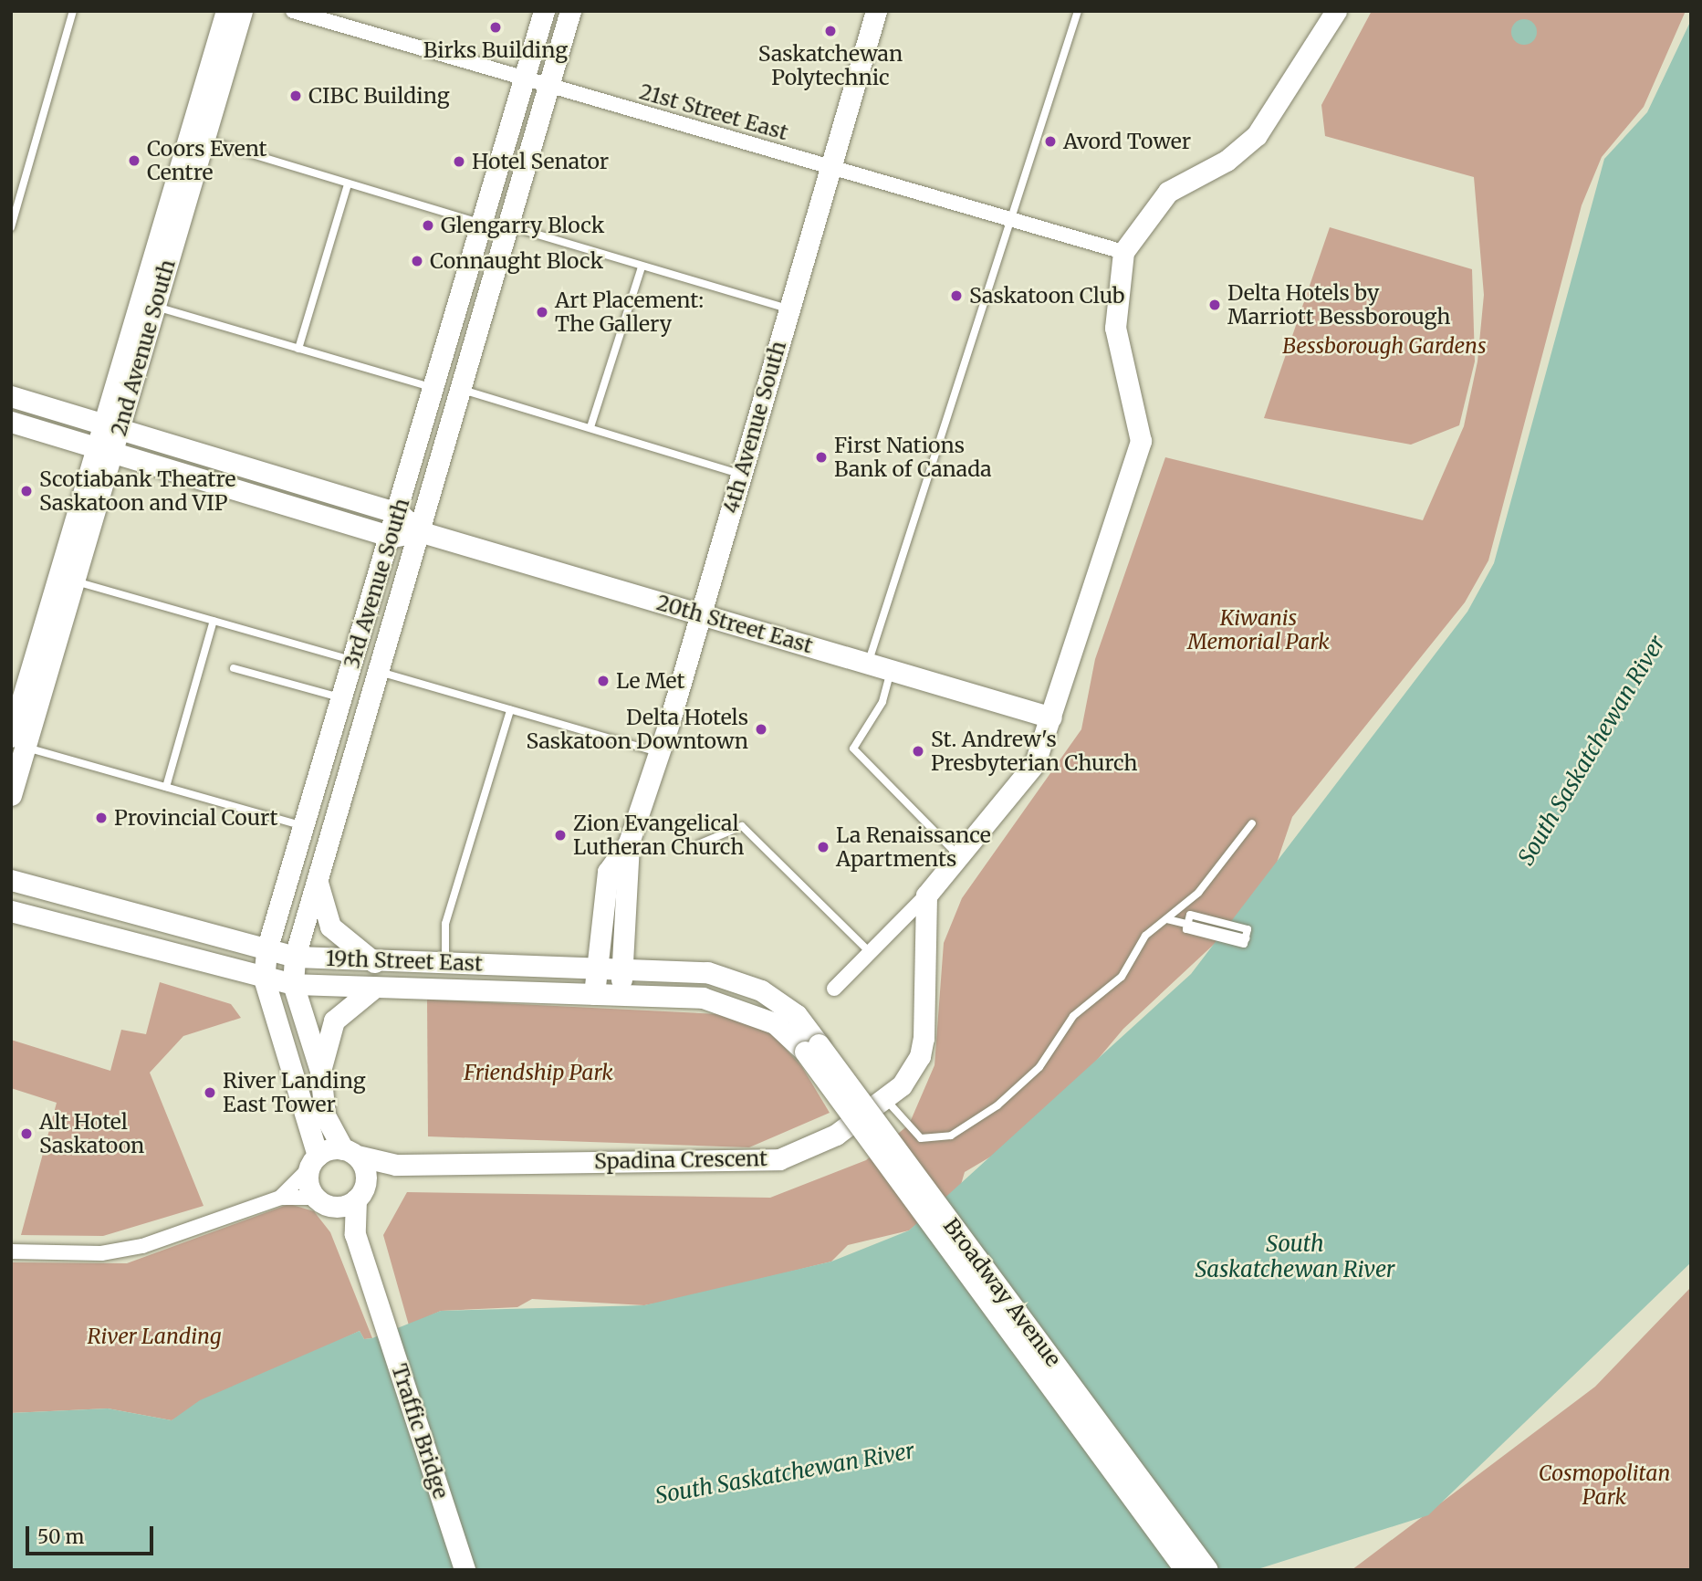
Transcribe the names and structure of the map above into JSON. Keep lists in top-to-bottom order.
{
  "streets": {
    "main road": [
      "2nd Avenue South",
      "4th Avenue South",
      "3rd Avenue South",
      "20th Street East",
      "19th Street East",
      "Spadina Crescent",
      "Broadway Avenue",
      "Traffic Bridge"
    ],
    "street": ["21st Street East"]
  },
  "crossings": [
    ["21st Street East", "4th Avenue South"],
    ["21st Street East", "3rd Avenue South"],
    ["2nd Avenue South", "20th Street East"],
    ["4th Avenue South", "20th Street East"],
    ["4th Avenue South", "19th Street East"],
    ["3rd Avenue South", "20th Street East"],
    ["3rd Avenue South", "19th Street East"],
    ["3rd Avenue South", "Spadina Crescent"],
    ["19th Street East", "Broadway Avenue"]
  ],
  "water": ["South Saskatchewan River"],
  "parks": [
    "Bessborough Gardens",
    "Kiwanis Memorial Park",
    "Friendship Park",
    "River Landing",
    "Cosmopolitan Park"
  ],
  "places": [
    "Birks Building",
    "Saskatchewan Polytechnic",
    "CIBC Building",
    "Avord Tower",
    "Coors Event Centre",
    "Hotel Senator",
    "Glengarry Block",
    "Connaught Block",
    "Saskatoon Club",
    "Delta Hotels by Marriott Bessborough",
    "Art Placement: The Gallery",
    "First Nations Bank of Canada",
    "Scotiabank Theatre Saskatoon and VIP",
    "Le Met",
    "Delta Hotels Saskatoon Downtown",
    "St. Andrew's Presbyterian Church",
    "Provincial Court",
    "Zion Evangelical Lutheran Church",
    "La Renaissance Apartments",
    "River Landing East Tower",
    "Alt Hotel Saskatoon"
  ],
  "scale_bar": "50 m"
}
